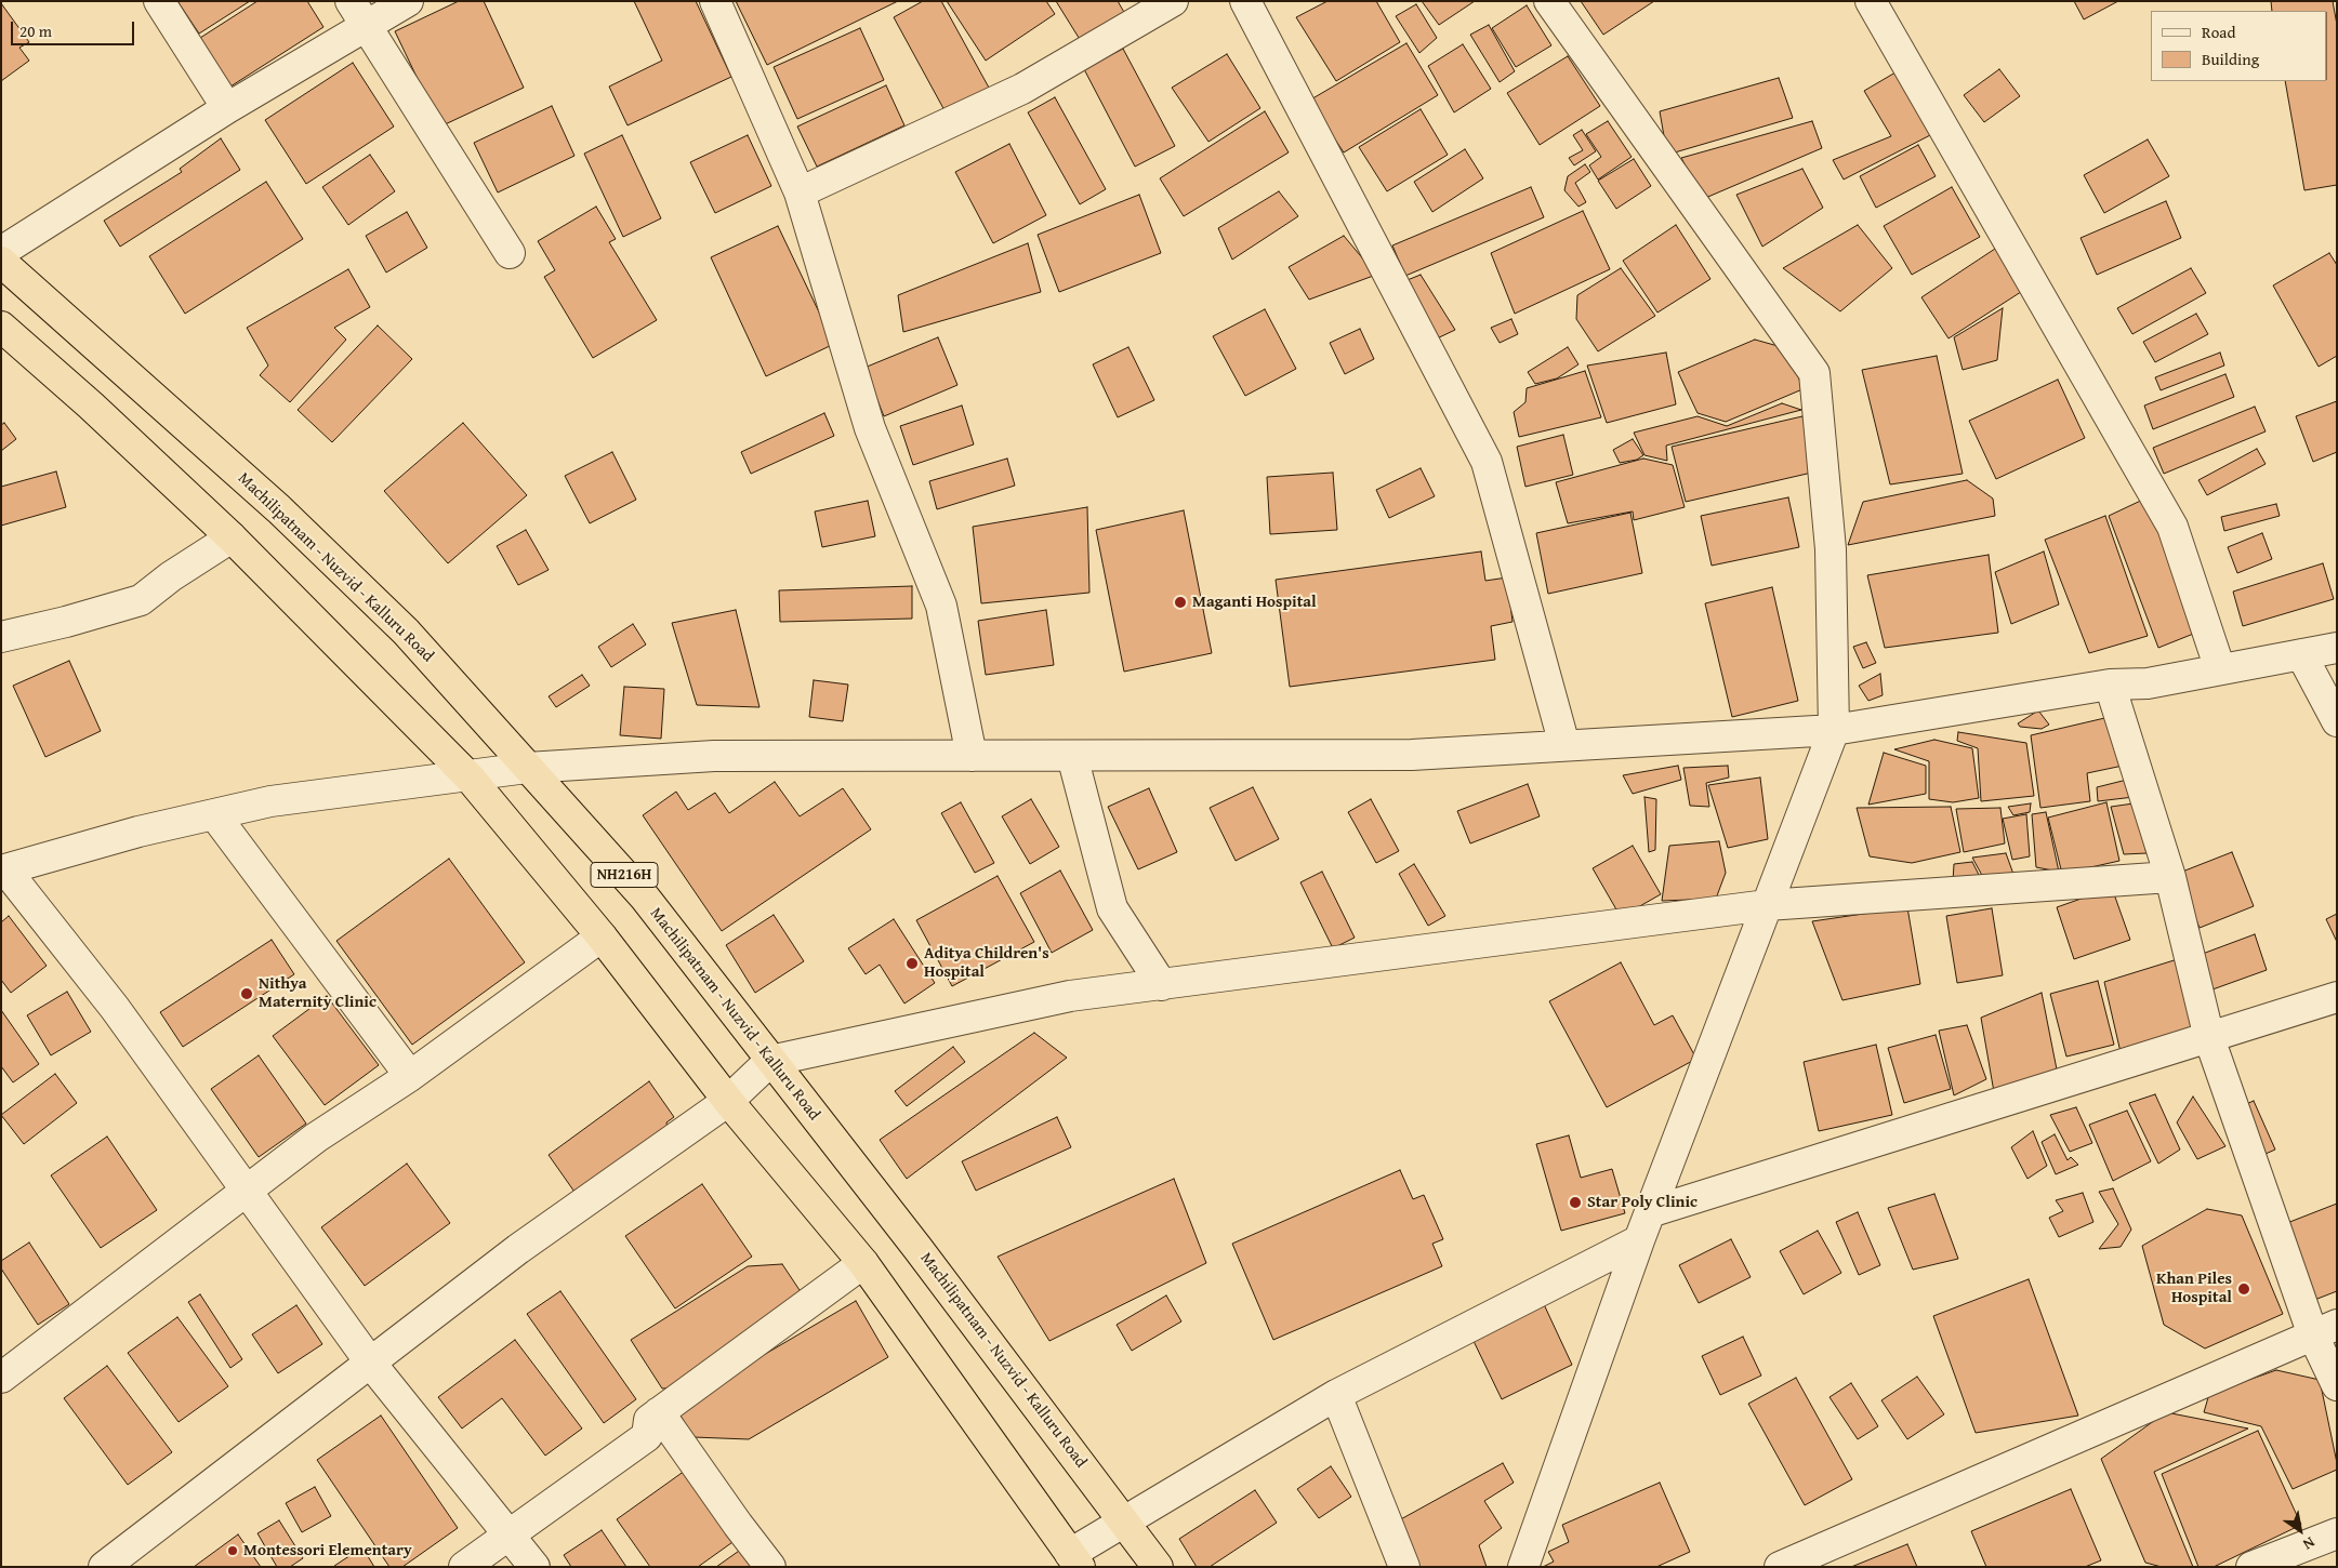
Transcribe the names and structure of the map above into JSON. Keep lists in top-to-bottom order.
{
  "streets": {
    "highway": ["Machilipatnam - Nuzvid - Kalluru Road", "NH216H"]
  },
  "places": [
    "Maganti Hospital",
    "Aditya Children's Hospital",
    "Nithya Maternity Clinic",
    "Star Poly Clinic",
    "Khan Piles Hospital",
    "Montessori Elementary"
  ],
  "legend": ["Road", "Building"],
  "scale_bar": "20 m",
  "north": "bottom right"
}
